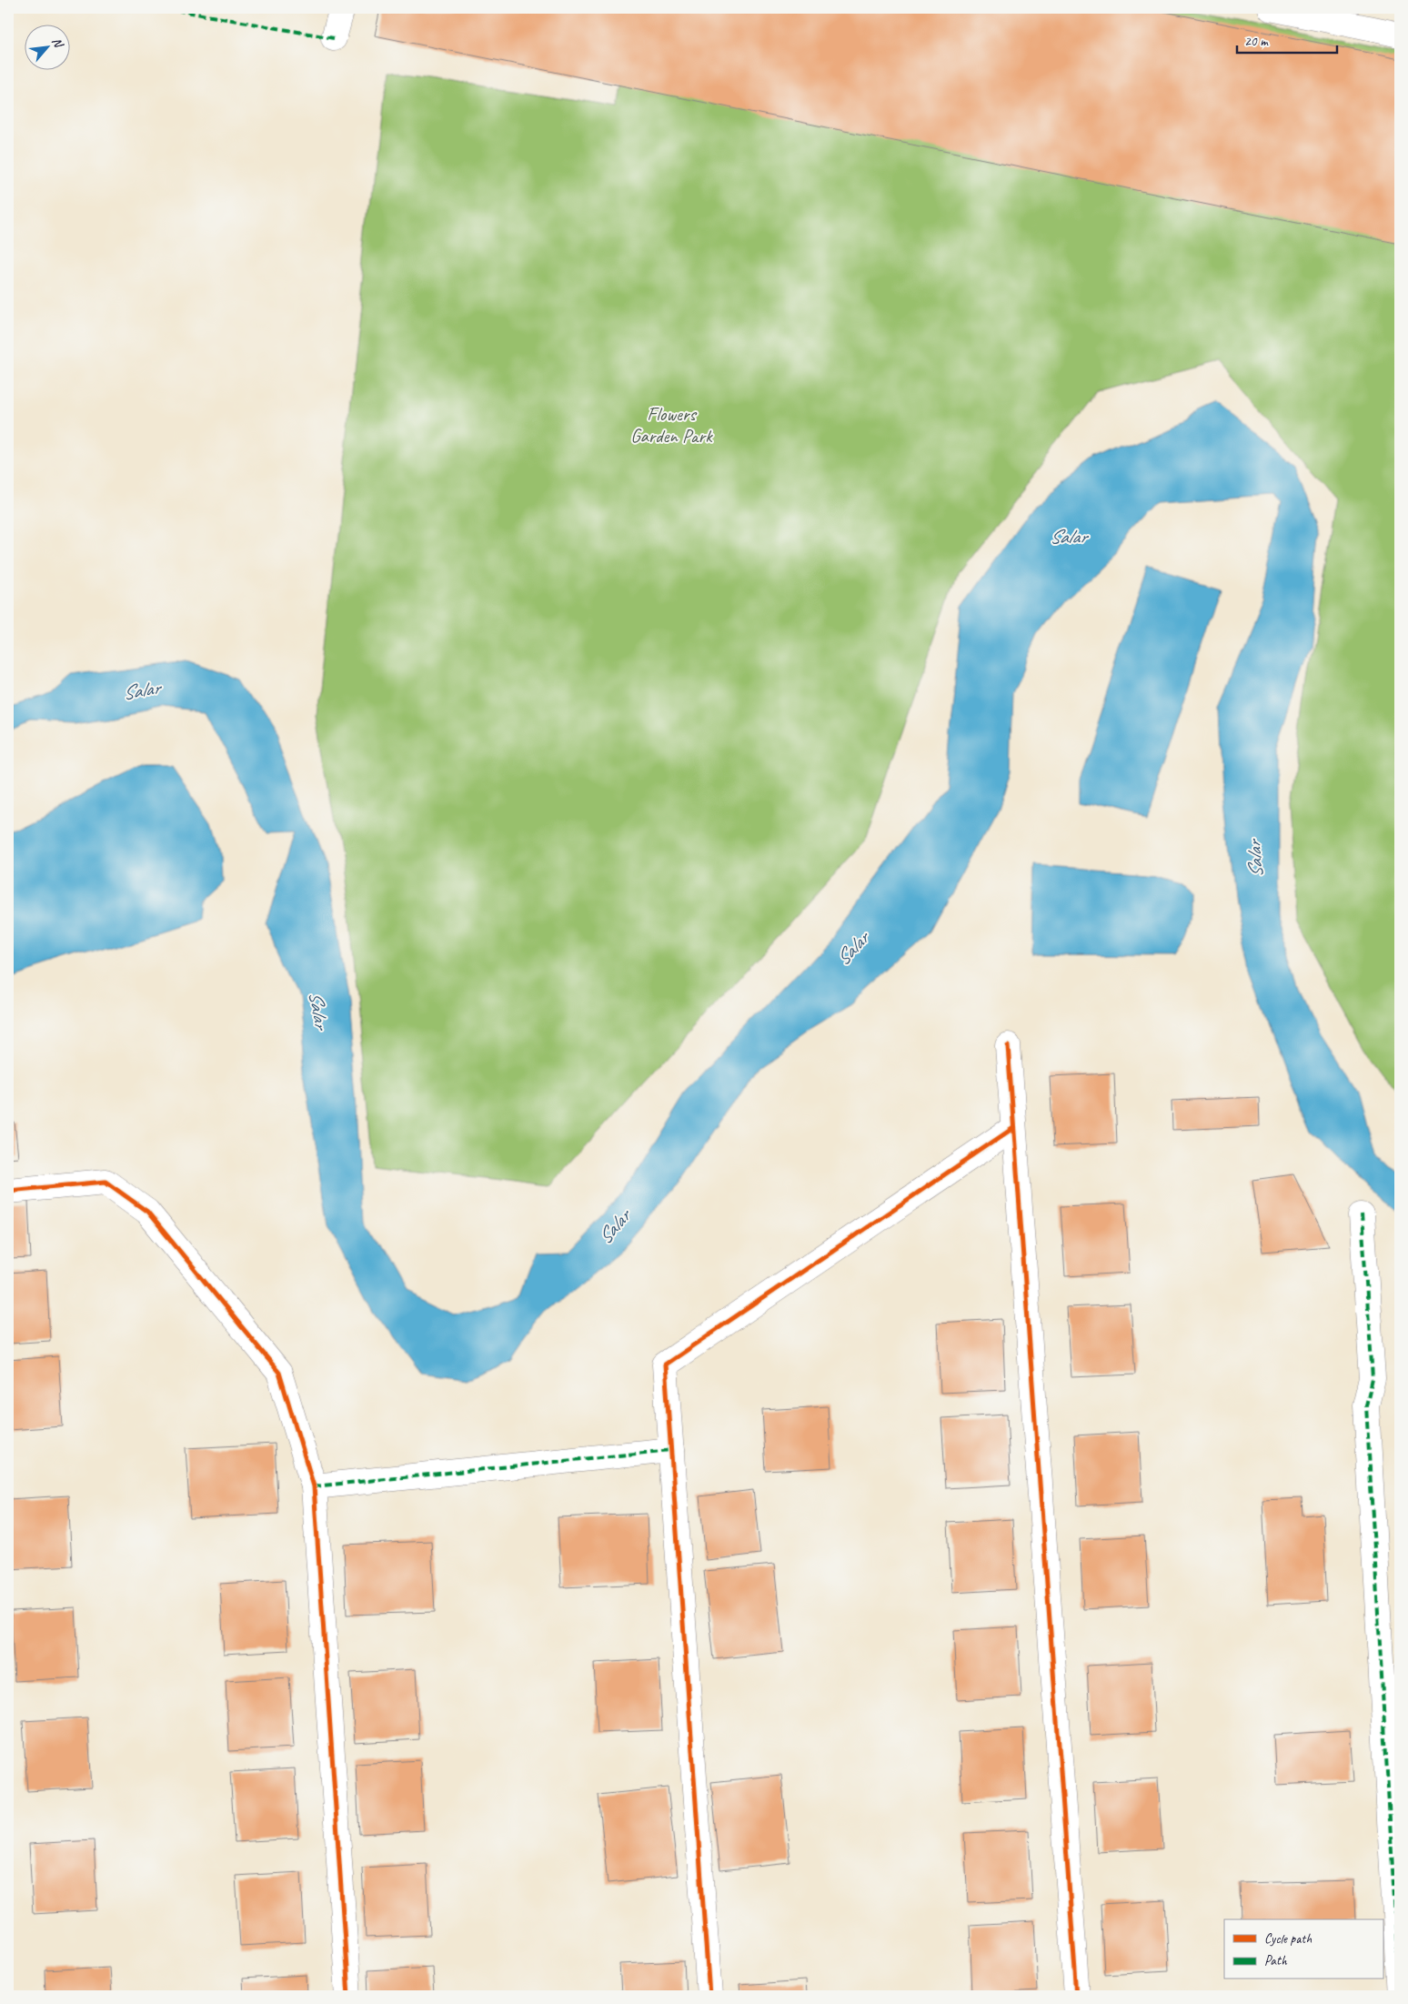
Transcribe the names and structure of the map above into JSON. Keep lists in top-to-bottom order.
{
  "water": ["Salar"],
  "parks": ["Flowers Garden Park"],
  "legend": ["Cycle path", "Path"],
  "scale_bar": "20 m",
  "north": "top right"
}
